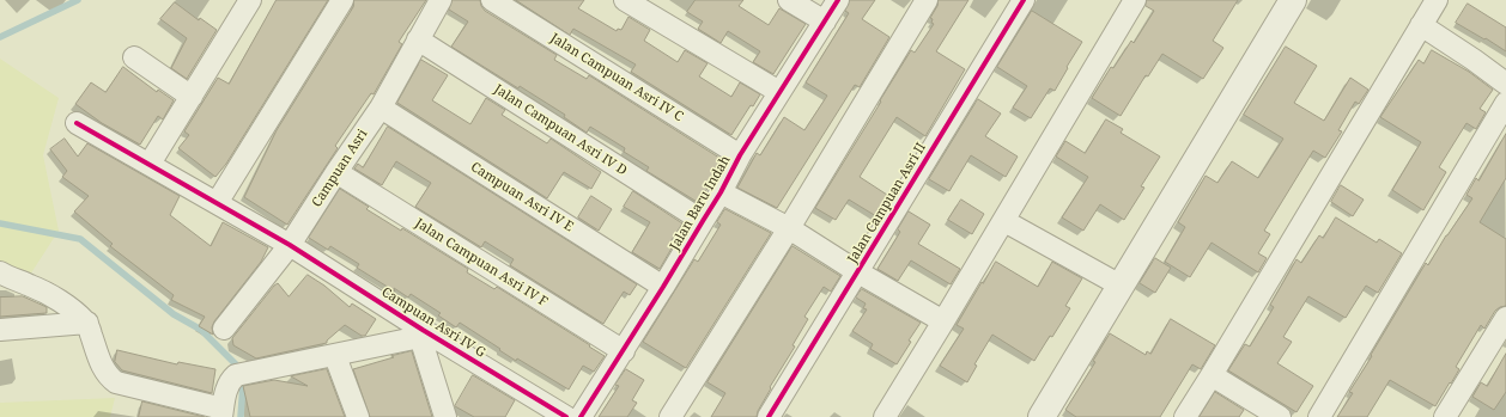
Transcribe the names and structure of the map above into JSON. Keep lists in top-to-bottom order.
{
  "streets": {
    "street": [
      "Jalan Campuan Asri IV C",
      "Jalan Campuan Asri IV D",
      "Campuan Asri",
      "Campuan Asri IV E",
      "Jalan Baru Indah",
      "Jalan Campuan Asri II",
      "Jalan Campuan Asri IV F",
      "Campuan Asri IV G"
    ]
  },
  "crossings": [
    ["Jalan Campuan Asri IV C", "Jalan Baru Indah"],
    ["Jalan Campuan Asri IV D", "Campuan Asri"],
    ["Jalan Campuan Asri IV D", "Jalan Baru Indah"],
    ["Campuan Asri", "Campuan Asri IV E"],
    ["Campuan Asri", "Jalan Campuan Asri IV F"],
    ["Campuan Asri", "Campuan Asri IV G"],
    ["Campuan Asri IV E", "Jalan Baru Indah"],
    ["Jalan Baru Indah", "Jalan Campuan Asri IV F"]
  ]
}
